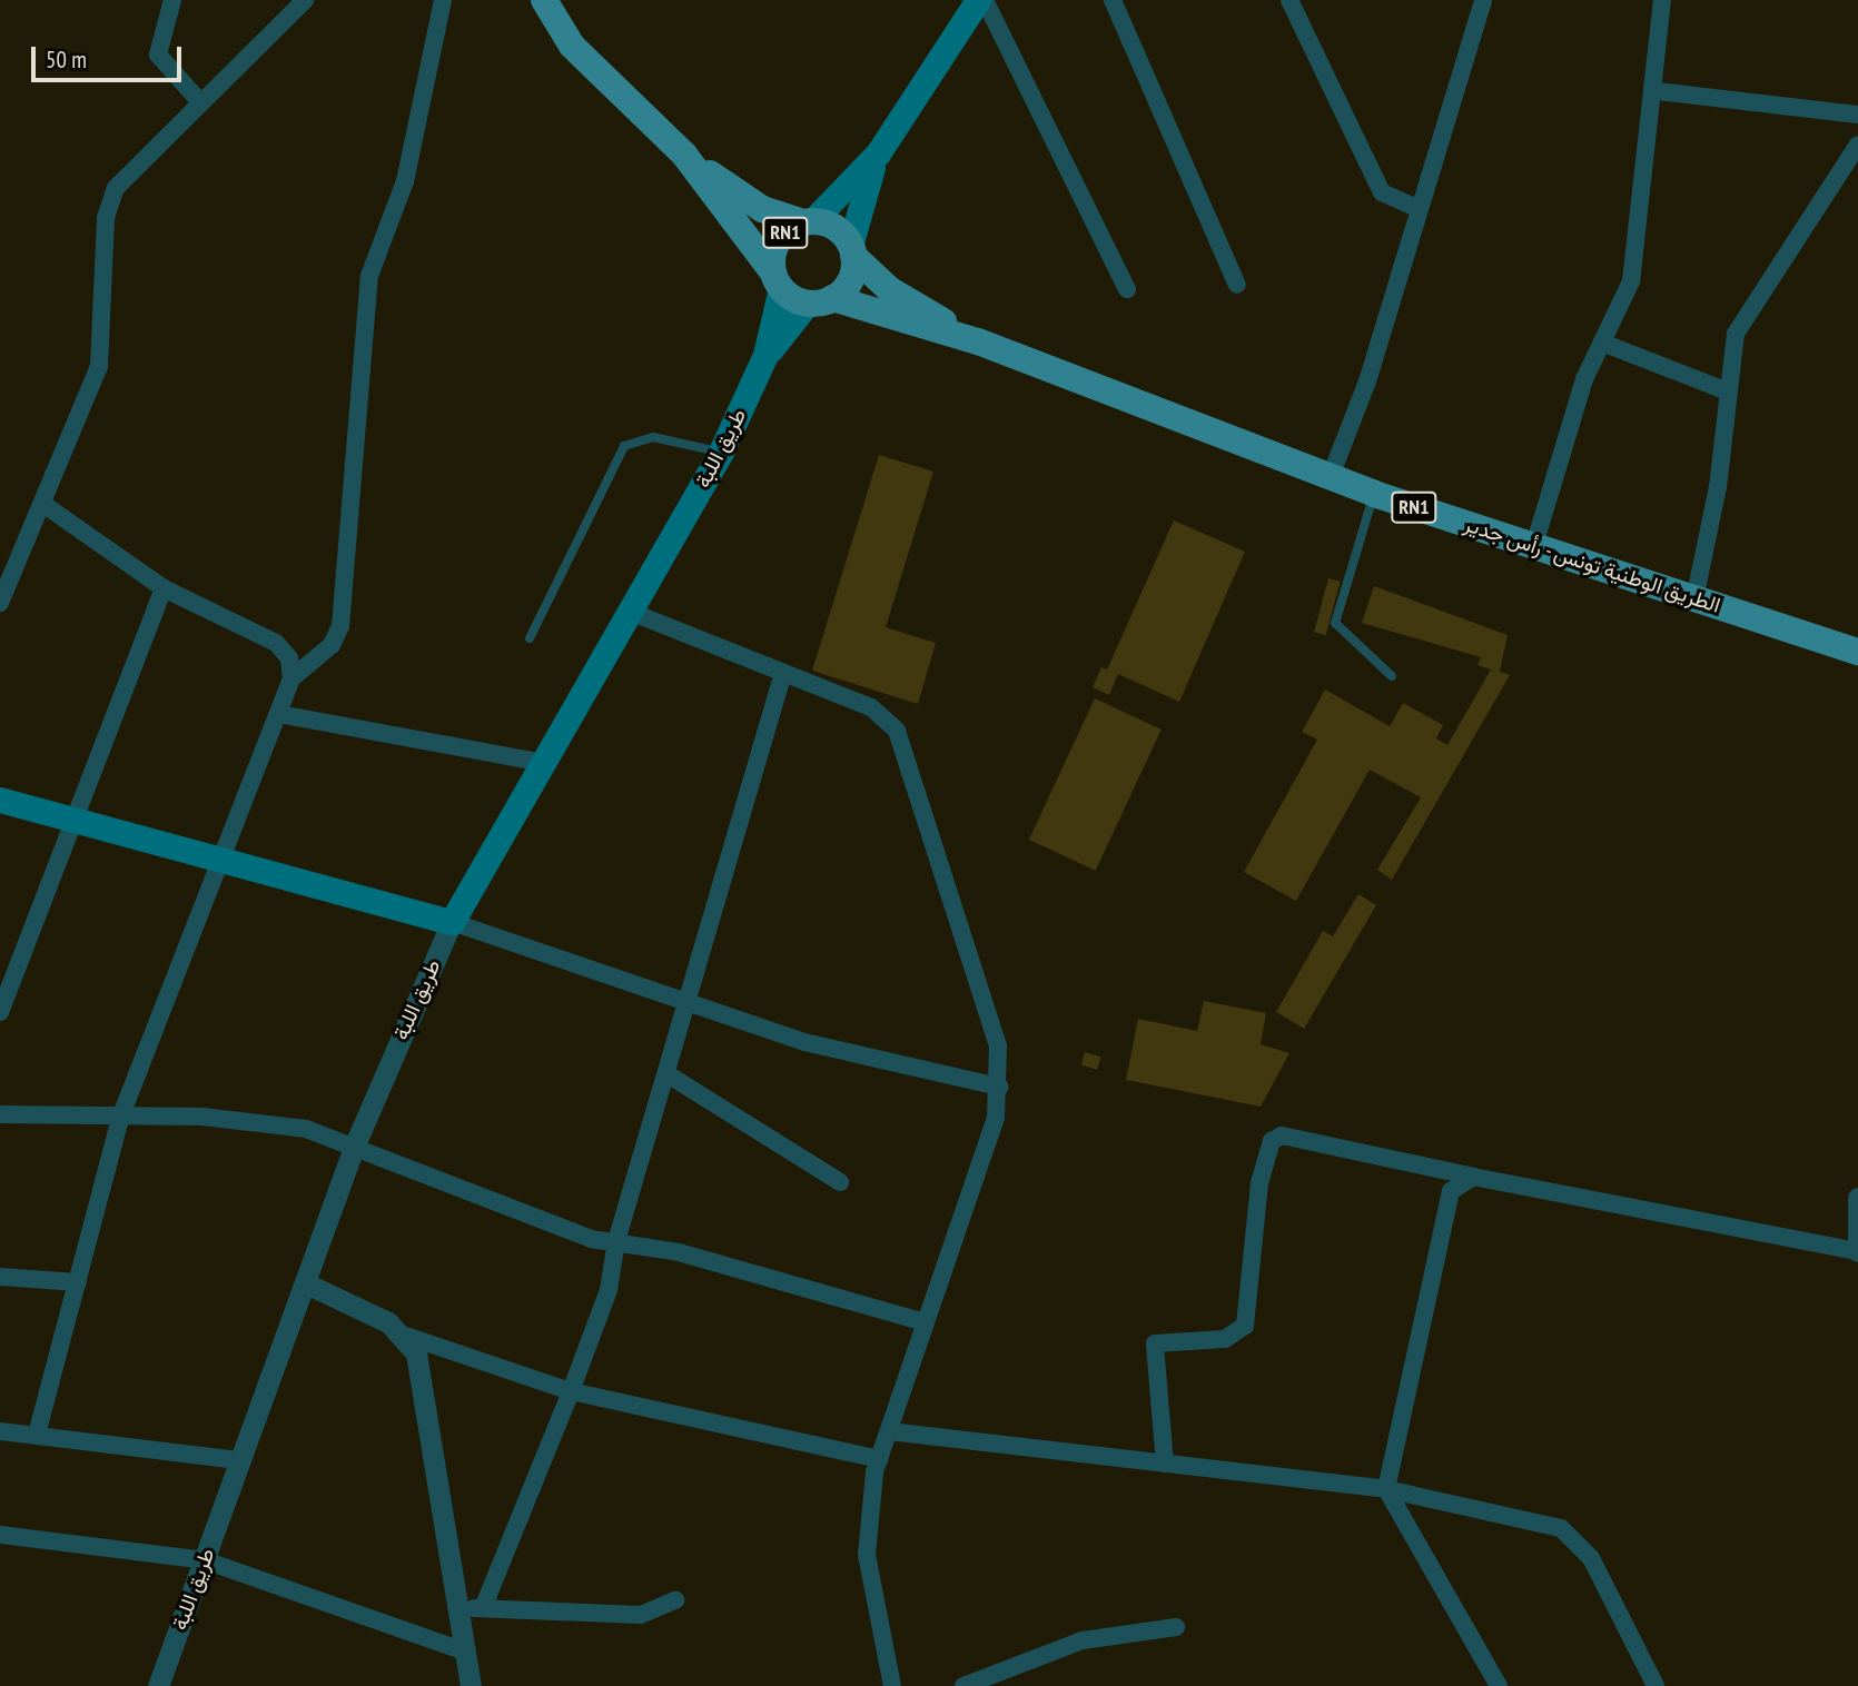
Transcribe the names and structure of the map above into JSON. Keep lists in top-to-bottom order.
{
  "streets": {
    "main road": ["RN1", "طريق اللبة", "الطريق الوطنية تونس - رأس جدير"]
  },
  "crossings": [
    ["RN1", "طريق اللبة"],
    ["RN1", "الطريق الوطنية تونس - رأس جدير"],
    ["طريق اللبة", "الطريق الوطنية تونس - رأس جدير"]
  ],
  "scale_bar": "50 m"
}
